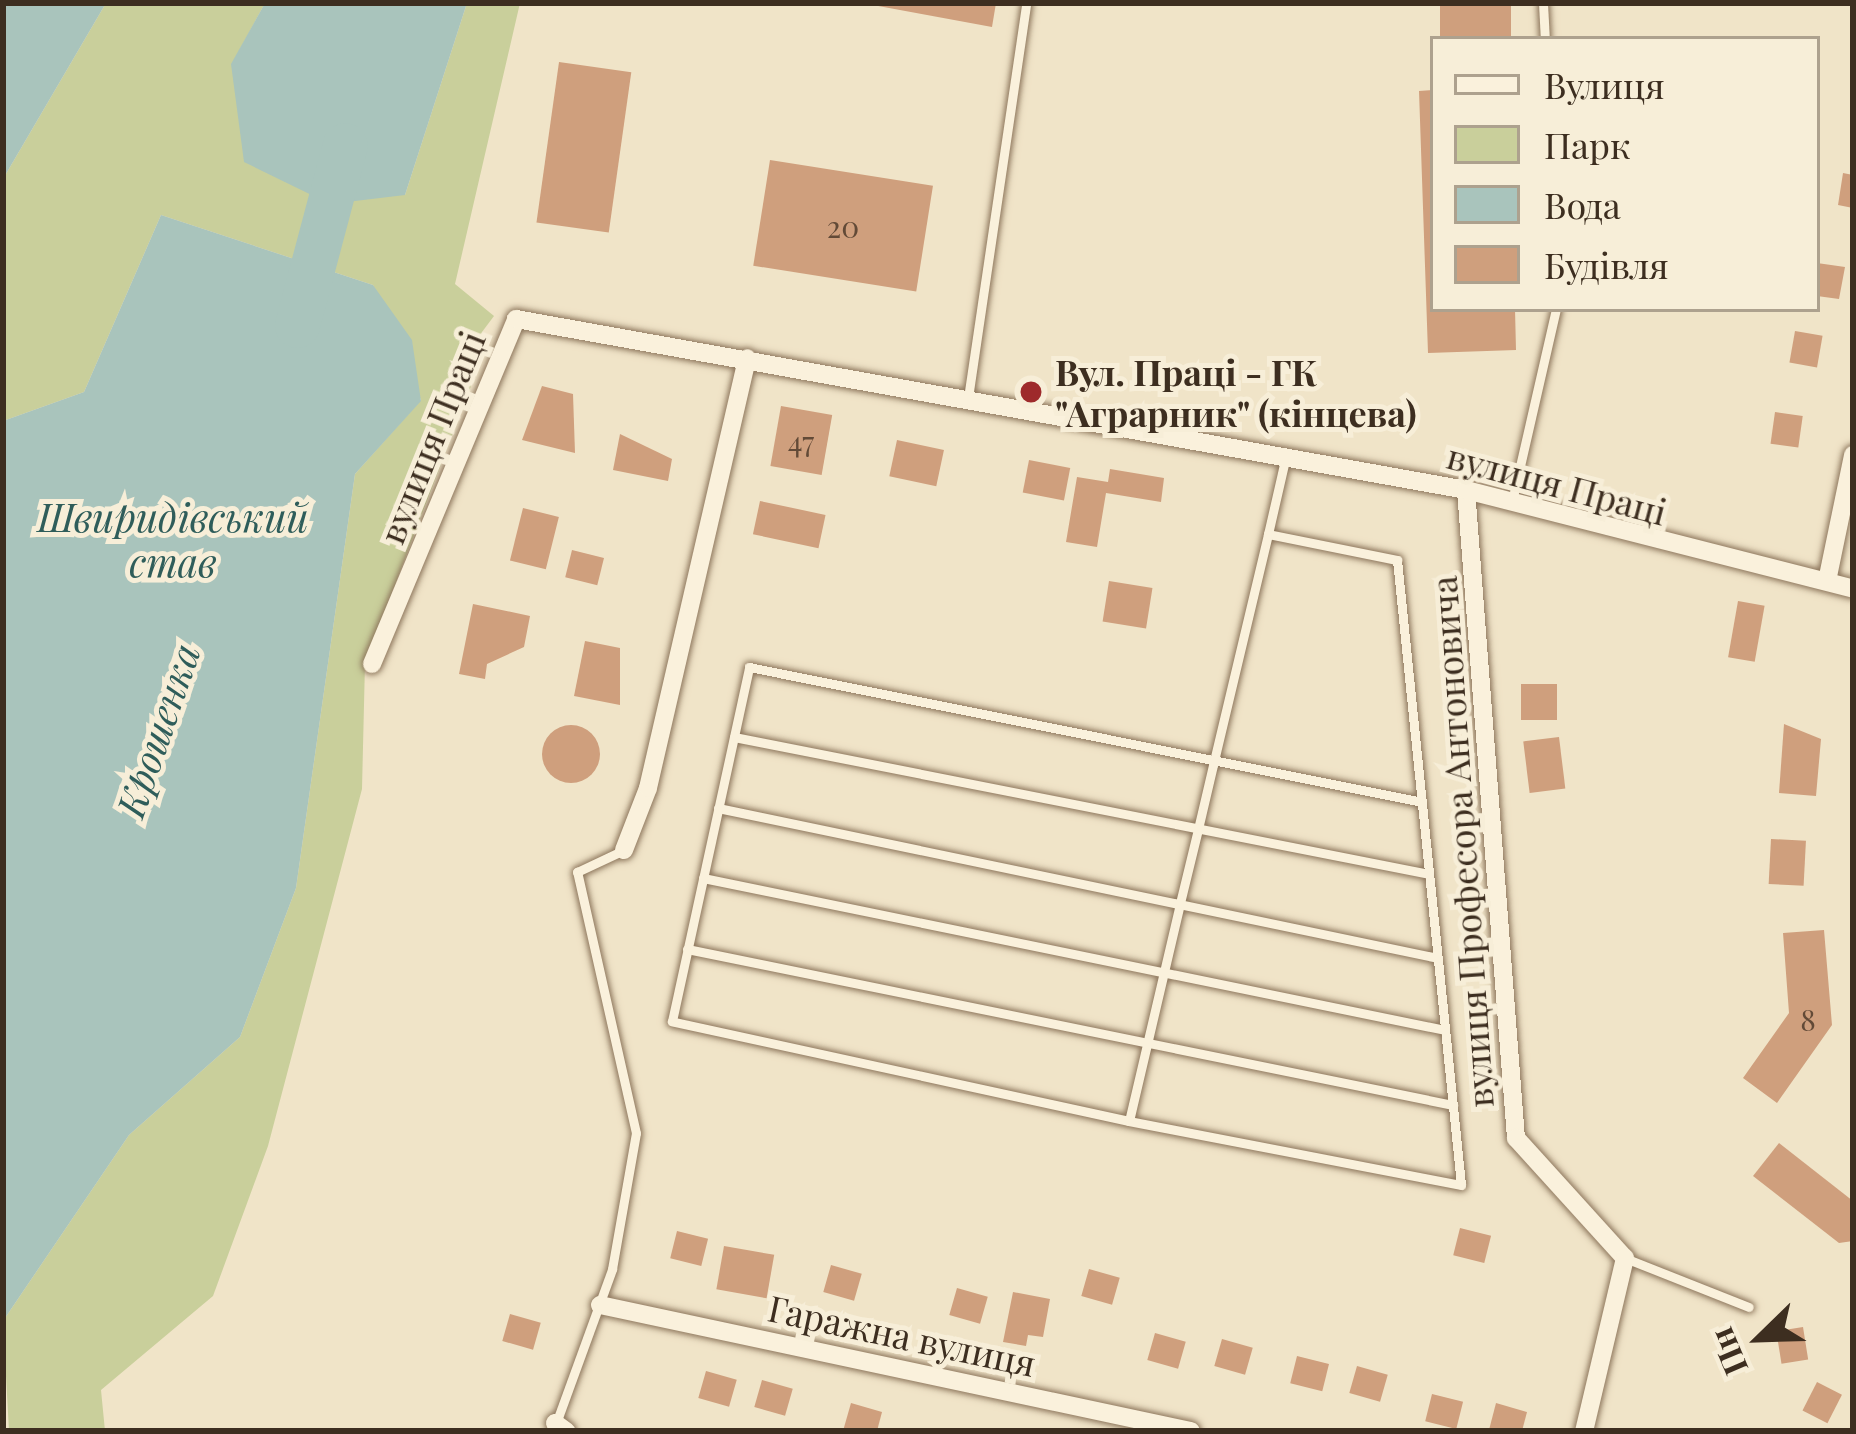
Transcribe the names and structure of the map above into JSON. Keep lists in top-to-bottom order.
{
  "streets": {
    "street": ["вулиця Праці", "вулиця Професора Антоновича", "Гаражна вулиця"]
  },
  "crossings": [
    ["вулиця Праці", "вулиця Професора Антоновича"]
  ],
  "water": ["Швиридівський став", "Крошенка"],
  "places": ["Вул. Праці - ГК \"Аграрник\" (кінцева)"],
  "house_numbers": ["20", "47", "8"],
  "legend": [
    "Вулиця",
    "Парк",
    "Вода",
    "Будівля"
  ],
  "north": "bottom left"
}
